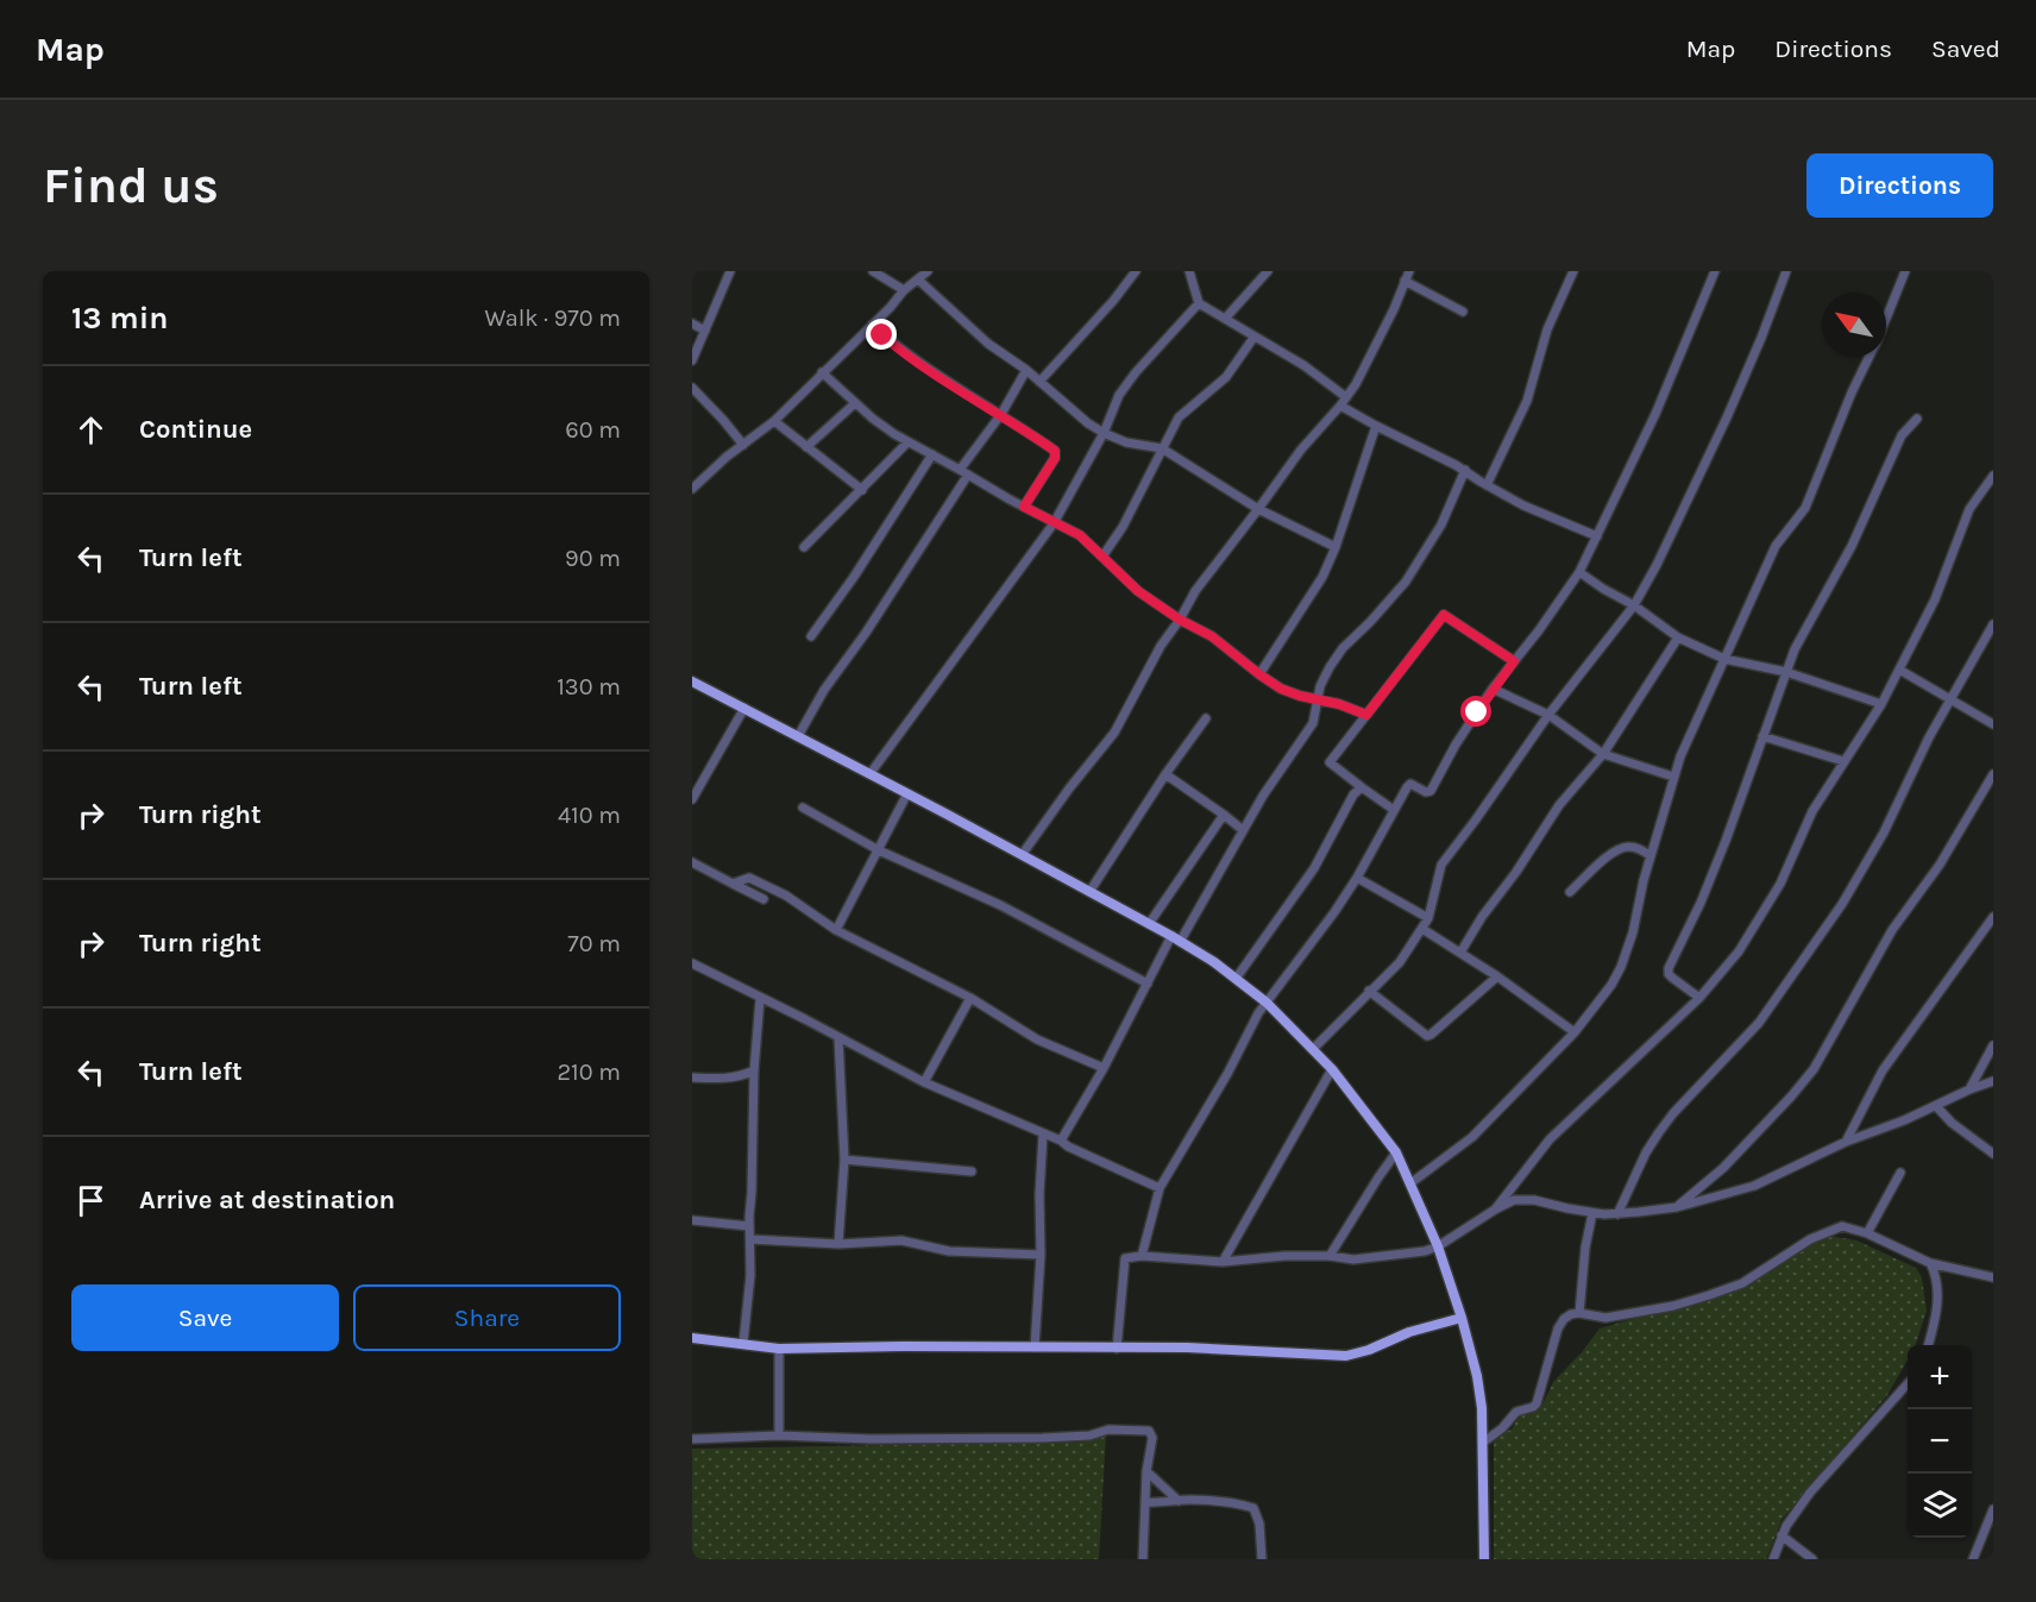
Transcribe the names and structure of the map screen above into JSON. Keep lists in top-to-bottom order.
{
  "north": "top left",
  "page": {
    "header": "Map",
    "nav": ["Map", "Directions", "Saved"],
    "buttons": [
      "Directions",
      ["Save", "Share"]
    ],
    "title": "Find us",
    "heading": ["13 min", "Walk · 970 m"],
    "list": [
      ["Continue", "60 m"],
      ["Turn left", "90 m"],
      ["Turn left", "130 m"],
      ["Turn right", "410 m"],
      ["Turn right", "70 m"],
      ["Turn left", "210 m"],
      "Arrive at destination"
    ],
    "map_buttons": ["+", "−"]
  }
}
